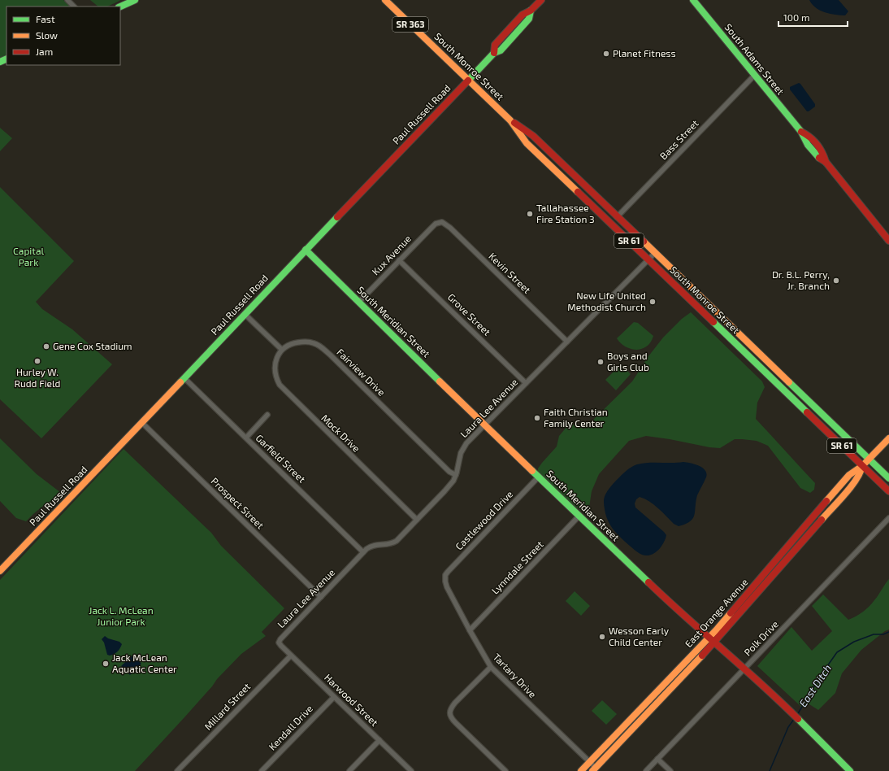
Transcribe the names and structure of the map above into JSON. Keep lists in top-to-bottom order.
{
  "streets": {
    "street": [
      "SR 363",
      "South Adams Street",
      "South Monroe Street",
      "Paul Russell Road",
      "Bass Street",
      "SR 61",
      "Kux Avenue",
      "Kevin Street",
      "Grove Street",
      "South Meridian Street",
      "Fairview Drive",
      "Laura Lee Avenue",
      "Mock Drive",
      "Garfield Street",
      "Prospect Street",
      "Castlewood Drive",
      "Lynndale Street",
      "East Orange Avenue",
      "Polk Drive",
      "Tartary Drive",
      "Harwood Street",
      "Millard Street",
      "Kendall Drive"
    ]
  },
  "crossings": [
    ["South Adams Street", "Bass Street"],
    ["South Monroe Street", "Paul Russell Road"],
    ["South Monroe Street", "Bass Street"],
    ["South Monroe Street", "Laura Lee Avenue"],
    ["South Monroe Street", "East Orange Avenue"],
    ["Paul Russell Road", "South Meridian Street"],
    ["Paul Russell Road", "Garfield Street"],
    ["Paul Russell Road", "Prospect Street"],
    ["Kux Avenue", "Kevin Street"],
    ["Kux Avenue", "Grove Street"],
    ["Kux Avenue", "South Meridian Street"],
    ["Kevin Street", "Laura Lee Avenue"],
    ["Grove Street", "Laura Lee Avenue"],
    ["South Meridian Street", "Laura Lee Avenue"],
    ["South Meridian Street", "Castlewood Drive"],
    ["South Meridian Street", "Lynndale Street"],
    ["South Meridian Street", "East Orange Avenue"],
    ["South Meridian Street", "Polk Drive"],
    ["Fairview Drive", "Laura Lee Avenue"],
    ["Fairview Drive", "Mock Drive"],
    ["Laura Lee Avenue", "Mock Drive"],
    ["Laura Lee Avenue", "Garfield Street"],
    ["Laura Lee Avenue", "Prospect Street"],
    ["Laura Lee Avenue", "Harwood Street"],
    ["Castlewood Drive", "Tartary Drive"],
    ["Lynndale Street", "Tartary Drive"],
    ["East Orange Avenue", "Tartary Drive"],
    ["Harwood Street", "Millard Street"],
    ["Harwood Street", "Kendall Drive"]
  ],
  "water": ["East Ditch"],
  "parks": ["Capital Park", "Jack L. McLean Junior Park"],
  "places": [
    "Planet Fitness",
    "Tallahassee Fire Station 3",
    "Dr. B.L. Perry, Jr. Branch",
    "New Life United Methodist Church",
    "Gene Cox Stadium",
    "Hurley W. Rudd Field",
    "Boys and Girls Club",
    "Faith Christian Family Center",
    "Wesson Early Child Center",
    "Jack McLean Aquatic Center"
  ],
  "legend": ["Fast", "Slow", "Jam"],
  "scale_bar": "100 m"
}
